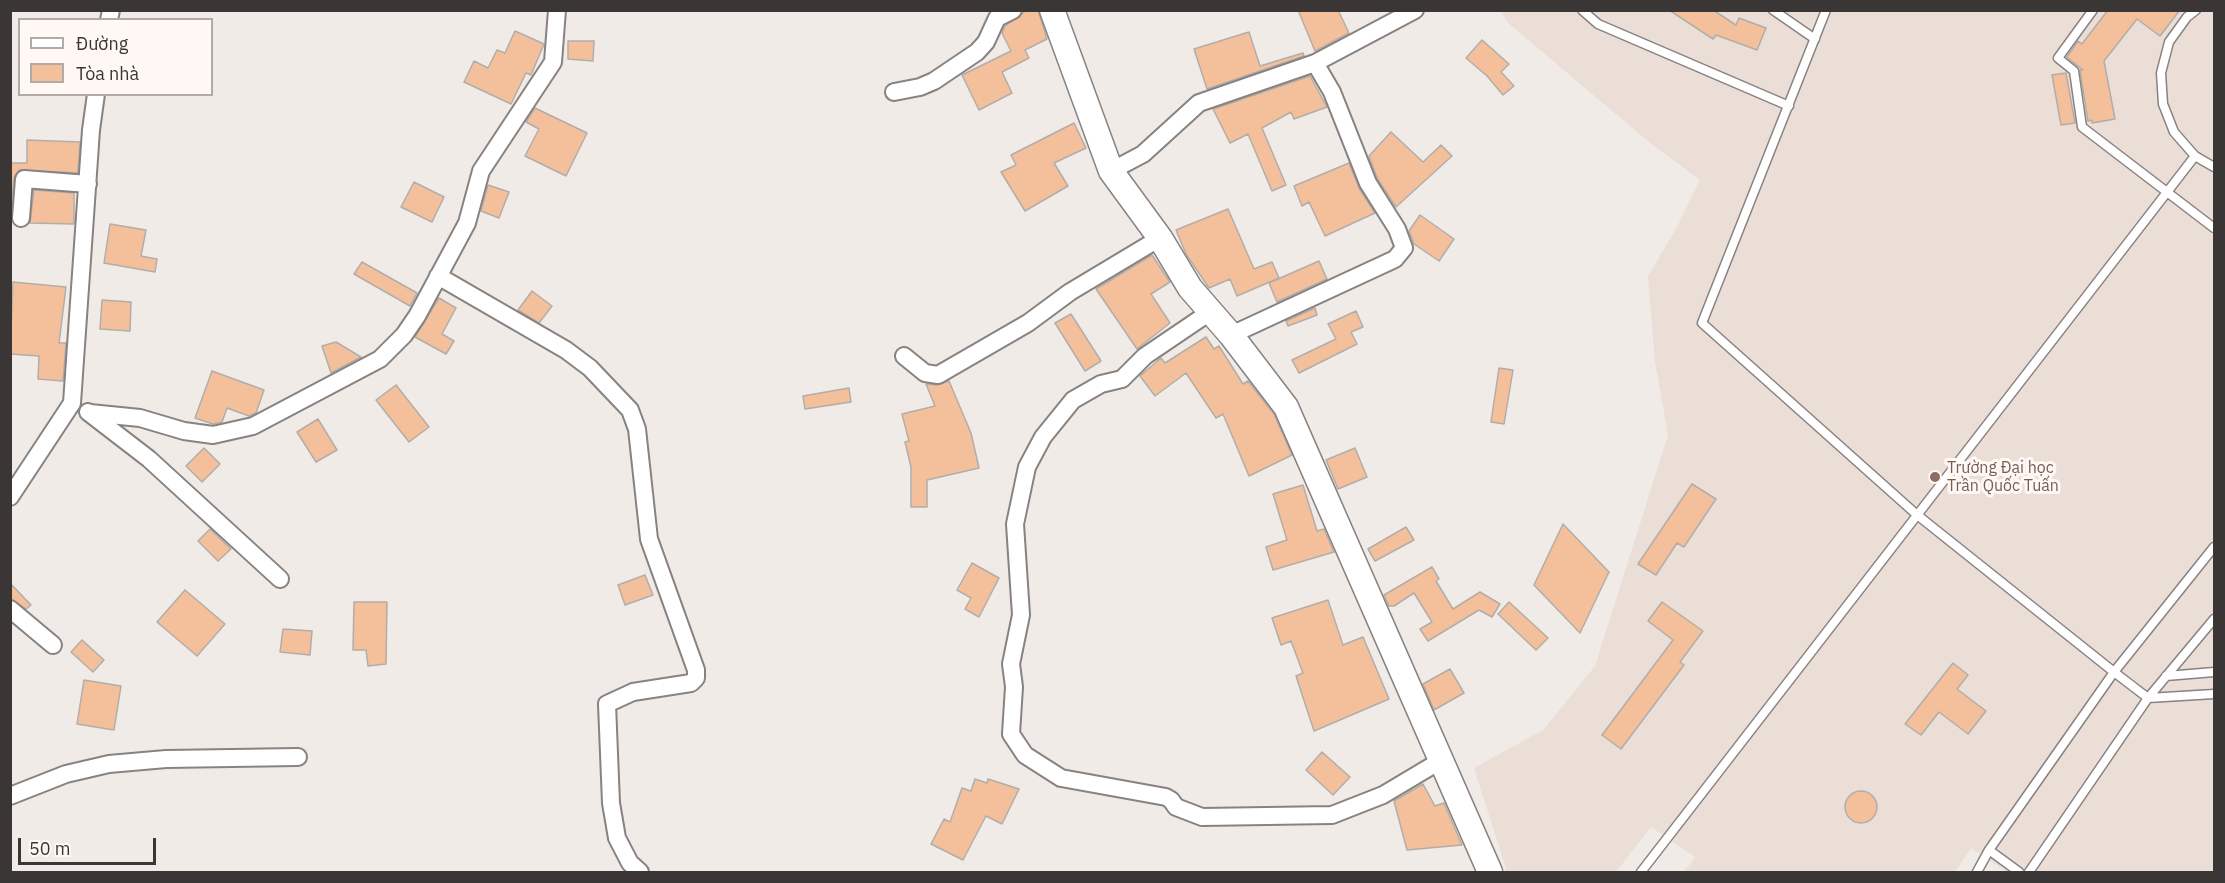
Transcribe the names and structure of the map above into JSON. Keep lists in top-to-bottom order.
{
  "places": ["Trường Đại học Trần Quốc Tuấn"],
  "legend": ["Đường", "Tòa nhà"],
  "scale_bar": "50 m"
}
